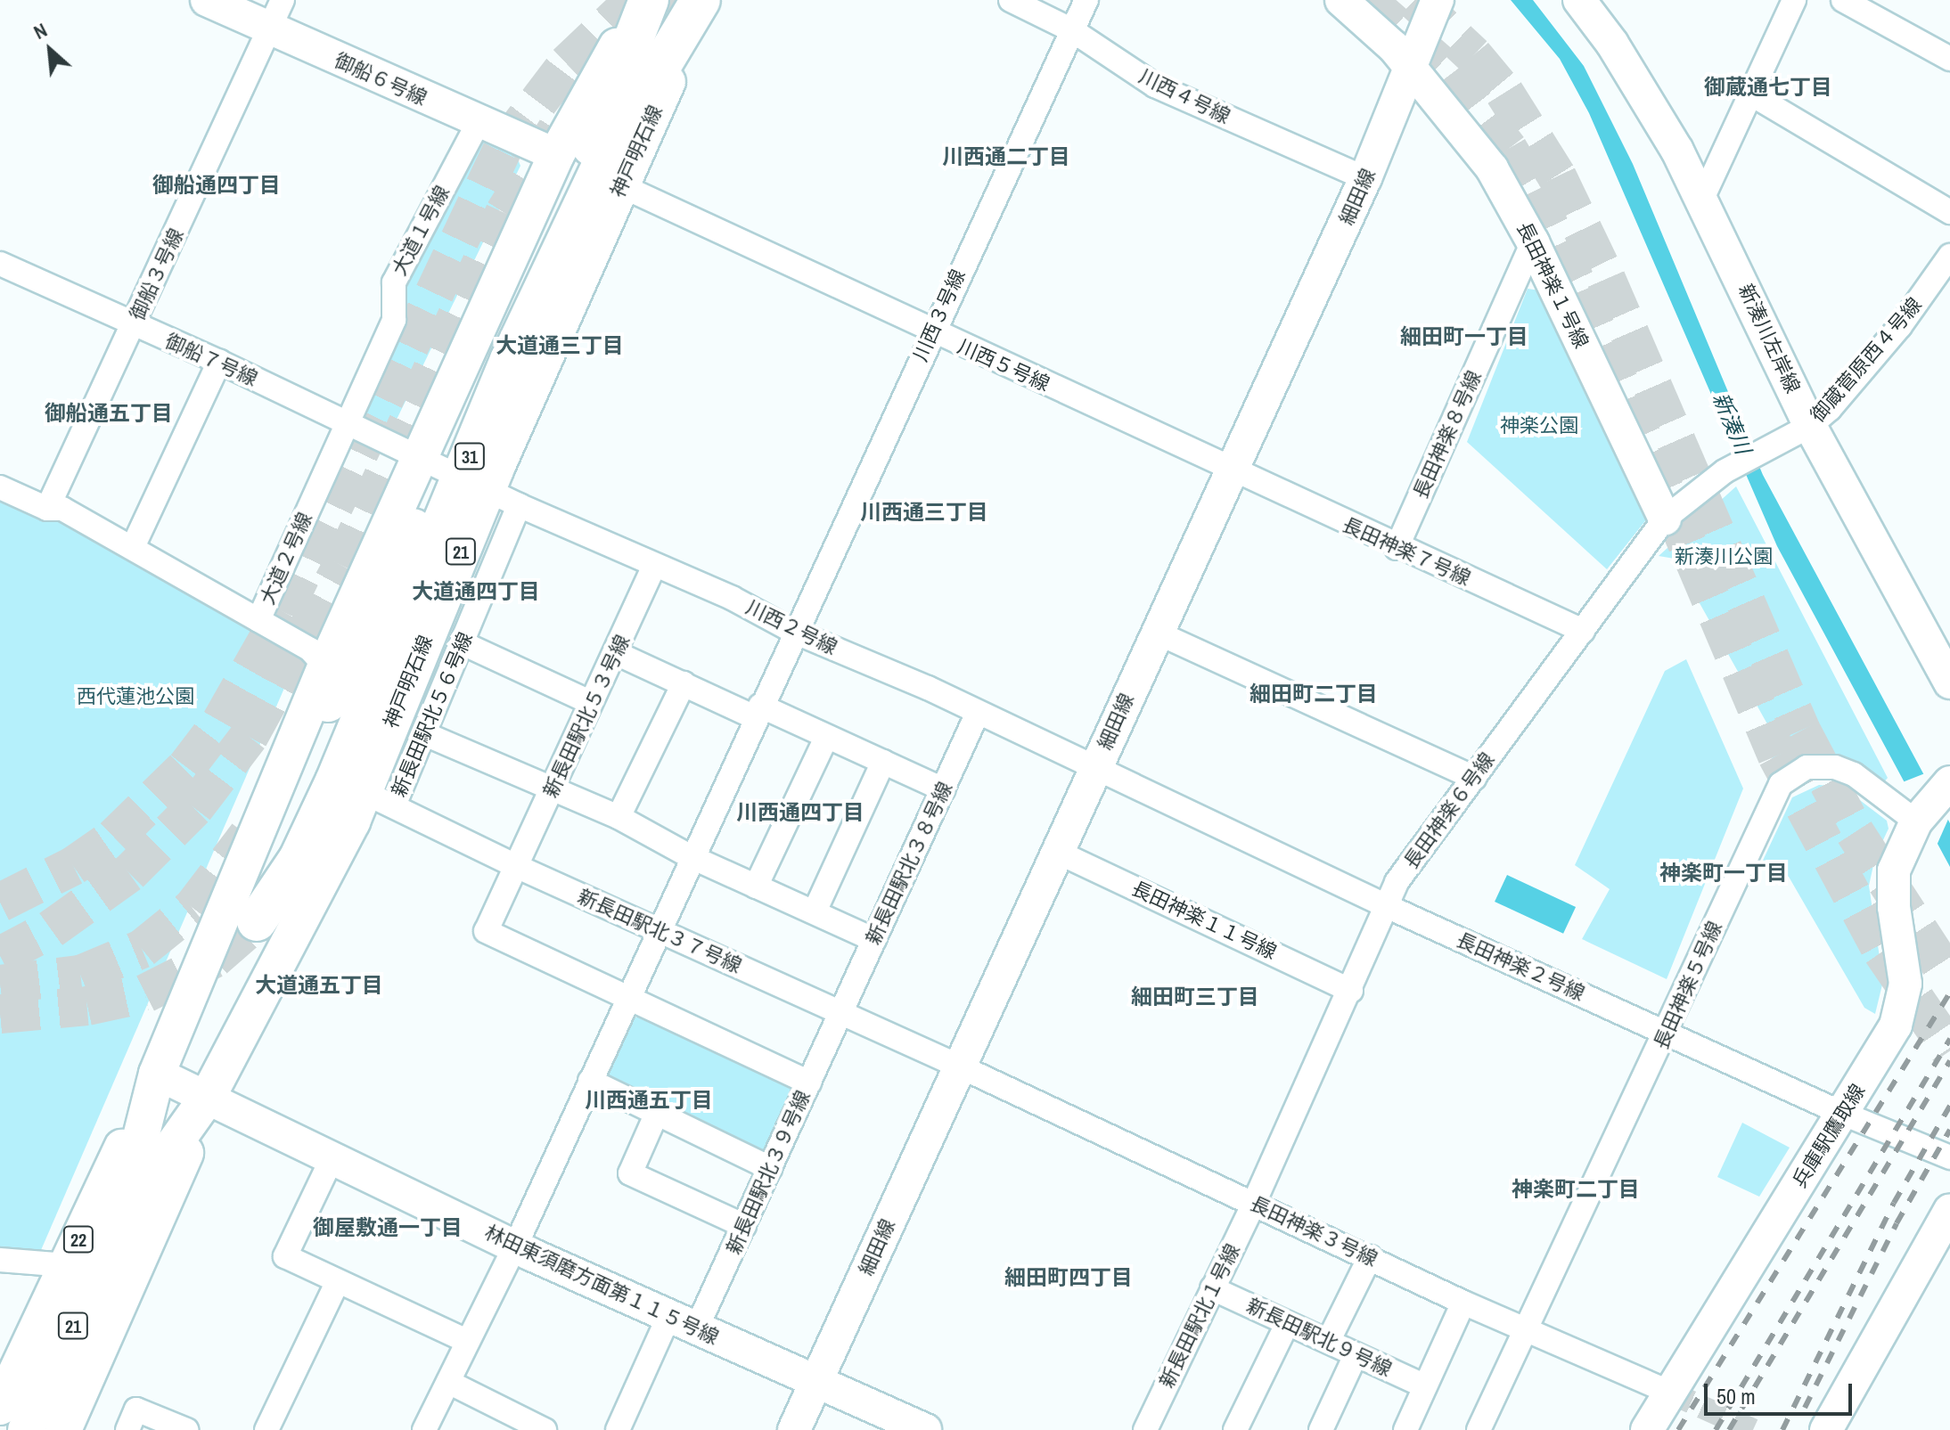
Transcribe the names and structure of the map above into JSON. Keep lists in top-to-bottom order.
{
  "streets": {
    "highway": ["31"],
    "main road": ["神戸明石線", "21", "22"],
    "street": [
      "御船６号線",
      "川西４号線",
      "細田線",
      "大道１号線",
      "御船３号線",
      "長田神楽１号線",
      "川西３号線",
      "新湊川左岸線",
      "御船７号線",
      "御蔵菅原西４号線",
      "川西５号線",
      "長田神楽８号線",
      "長田神楽７号線",
      "大道２号線",
      "川西２号線",
      "新長田駅北５６号線",
      "新長田駅北５３号線",
      "長田神楽６号線",
      "新長田駅北３８号線",
      "長田神楽１１号線",
      "新長田駅北３７号線",
      "長田神楽２号線",
      "長田神楽５号線",
      "兵庫駅鷹取線",
      "新長田駅北３９号線",
      "長田神楽３号線",
      "林田東須磨方面第１１５号線",
      "新長田駅北１号線",
      "新長田駅北９号線"
    ]
  },
  "crossings": [
    ["御船６号線", "神戸明石線"],
    ["御船６号線", "大道１号線"],
    ["御船６号線", "御船３号線"],
    ["川西４号線", "細田線"],
    ["川西４号線", "川西３号線"],
    ["神戸明石線", "御船７号線"],
    ["神戸明石線", "川西５号線"],
    ["神戸明石線", "31"],
    ["神戸明石線", "大道２号線"],
    ["神戸明石線", "川西２号線"],
    ["神戸明石線", "新長田駅北５６号線"],
    ["神戸明石線", "新長田駅北３７号線"],
    ["神戸明石線", "22"],
    ["神戸明石線", "林田東須磨方面第１１５号線"],
    ["細田線", "長田神楽１号線"],
    ["細田線", "川西５号線"],
    ["細田線", "長田神楽７号線"],
    ["細田線", "川西２号線"],
    ["細田線", "長田神楽１１号線"],
    ["細田線", "新長田駅北３７号線"],
    ["細田線", "長田神楽２号線"],
    ["細田線", "長田神楽３号線"],
    ["細田線", "林田東須磨方面第１１５号線"],
    ["大道１号線", "御船７号線"],
    ["大道１号線", "大道２号線"],
    ["御船３号線", "御船７号線"],
    ["長田神楽１号線", "長田神楽８号線"],
    ["長田神楽１号線", "長田神楽６号線"],
    ["川西３号線", "川西５号線"],
    ["川西３号線", "川西２号線"],
    ["川西３号線", "新長田駅北５３号線"],
    ["川西３号線", "新長田駅北３７号線"],
    ["川西３号線", "林田東須磨方面第１１５号線"],
    ["新湊川左岸線", "御蔵菅原西４号線"],
    ["御船７号線", "31"],
    ["御船７号線", "大道２号線"],
    ["御船７号線", "川西２号線"],
    ["御蔵菅原西４号線", "長田神楽６号線"],
    ["川西５号線", "長田神楽７号線"],
    ["長田神楽８号線", "長田神楽７号線"],
    ["31", "大道２号線"],
    ["31", "川西２号線"],
    ["長田神楽７号線", "長田神楽６号線"],
    ["川西２号線", "新長田駅北５６号線"],
    ["川西２号線", "新長田駅北５３号線"],
    ["川西２号線", "新長田駅北３８号線"],
    ["川西２号線", "長田神楽２号線"],
    ["新長田駅北５６号線", "新長田駅北３７号線"],
    ["新長田駅北５３号線", "新長田駅北３７号線"],
    ["長田神楽６号線", "長田神楽１１号線"],
    ["長田神楽６号線", "長田神楽２号線"],
    ["長田神楽６号線", "長田神楽３号線"],
    ["長田神楽６号線", "新長田駅北１号線"],
    ["新長田駅北３８号線", "新長田駅北３７号線"],
    ["新長田駅北３８号線", "新長田駅北３９号線"],
    ["新長田駅北３７号線", "新長田駅北３９号線"],
    ["新長田駅北３７号線", "長田神楽３号線"],
    ["長田神楽２号線", "長田神楽５号線"],
    ["長田神楽２号線", "兵庫駅鷹取線"],
    ["長田神楽５号線", "兵庫駅鷹取線"],
    ["長田神楽５号線", "長田神楽３号線"],
    ["兵庫駅鷹取線", "長田神楽３号線"],
    ["新長田駅北３９号線", "林田東須磨方面第１１５号線"],
    ["長田神楽３号線", "新長田駅北１号線"],
    ["22", "林田東須磨方面第１１５号線"],
    ["新長田駅北１号線", "新長田駅北９号線"]
  ],
  "districts": [
    "御蔵通七丁目",
    "川西通二丁目",
    "御船通四丁目",
    "細田町一丁目",
    "大道通三丁目",
    "御船通五丁目",
    "川西通三丁目",
    "大道通四丁目",
    "細田町二丁目",
    "川西通四丁目",
    "神楽町一丁目",
    "大道通五丁目",
    "細田町三丁目",
    "川西通五丁目",
    "神楽町二丁目",
    "御屋敷通一丁目",
    "細田町四丁目"
  ],
  "water": ["新湊川"],
  "parks": ["神楽公園", "新湊川公園", "西代蓮池公園"],
  "scale_bar": "50 m",
  "north": "top left"
}
